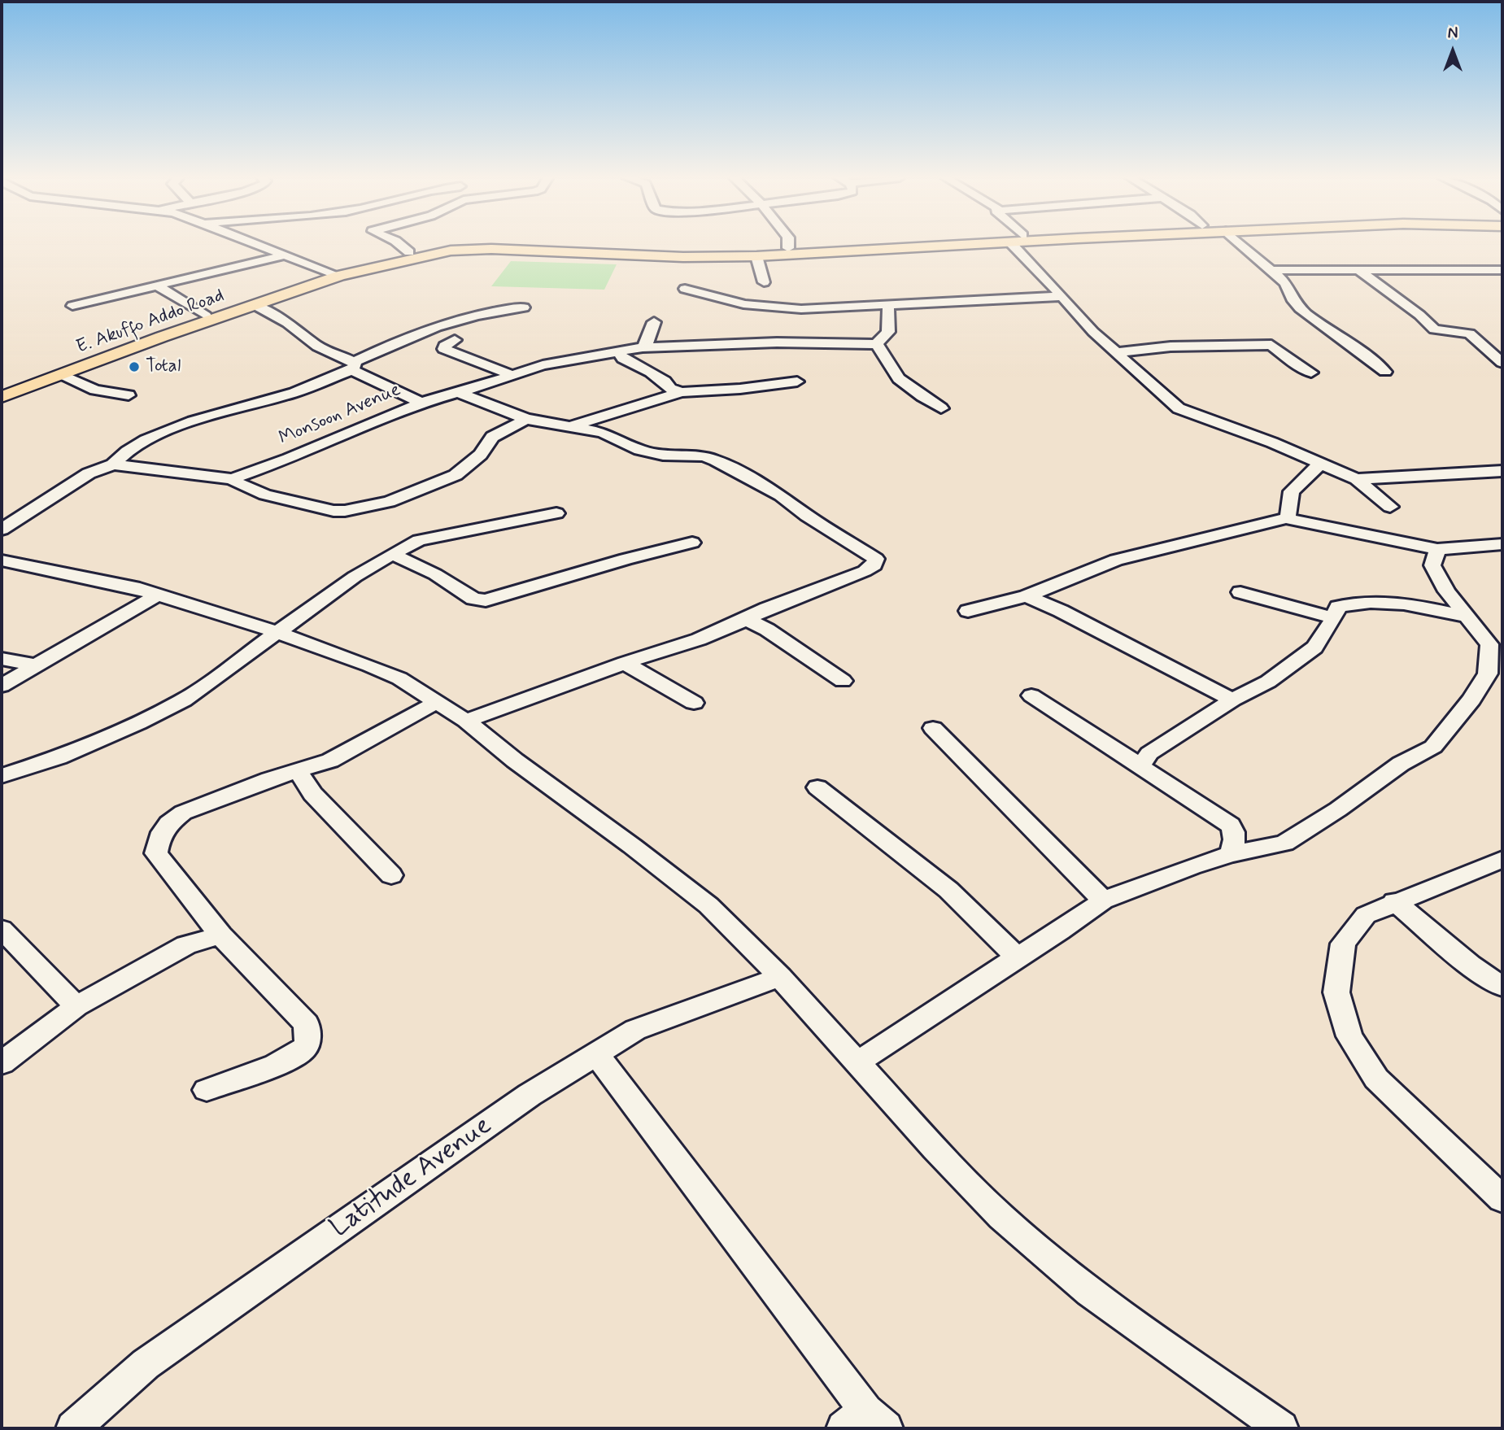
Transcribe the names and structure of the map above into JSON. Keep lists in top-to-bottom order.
{
  "streets": {
    "main road": ["E. Akuffo Addo Road"],
    "street": ["Monsoon Avenue", "Latitude Avenue"]
  },
  "places": ["Total"],
  "north": "top"
}
